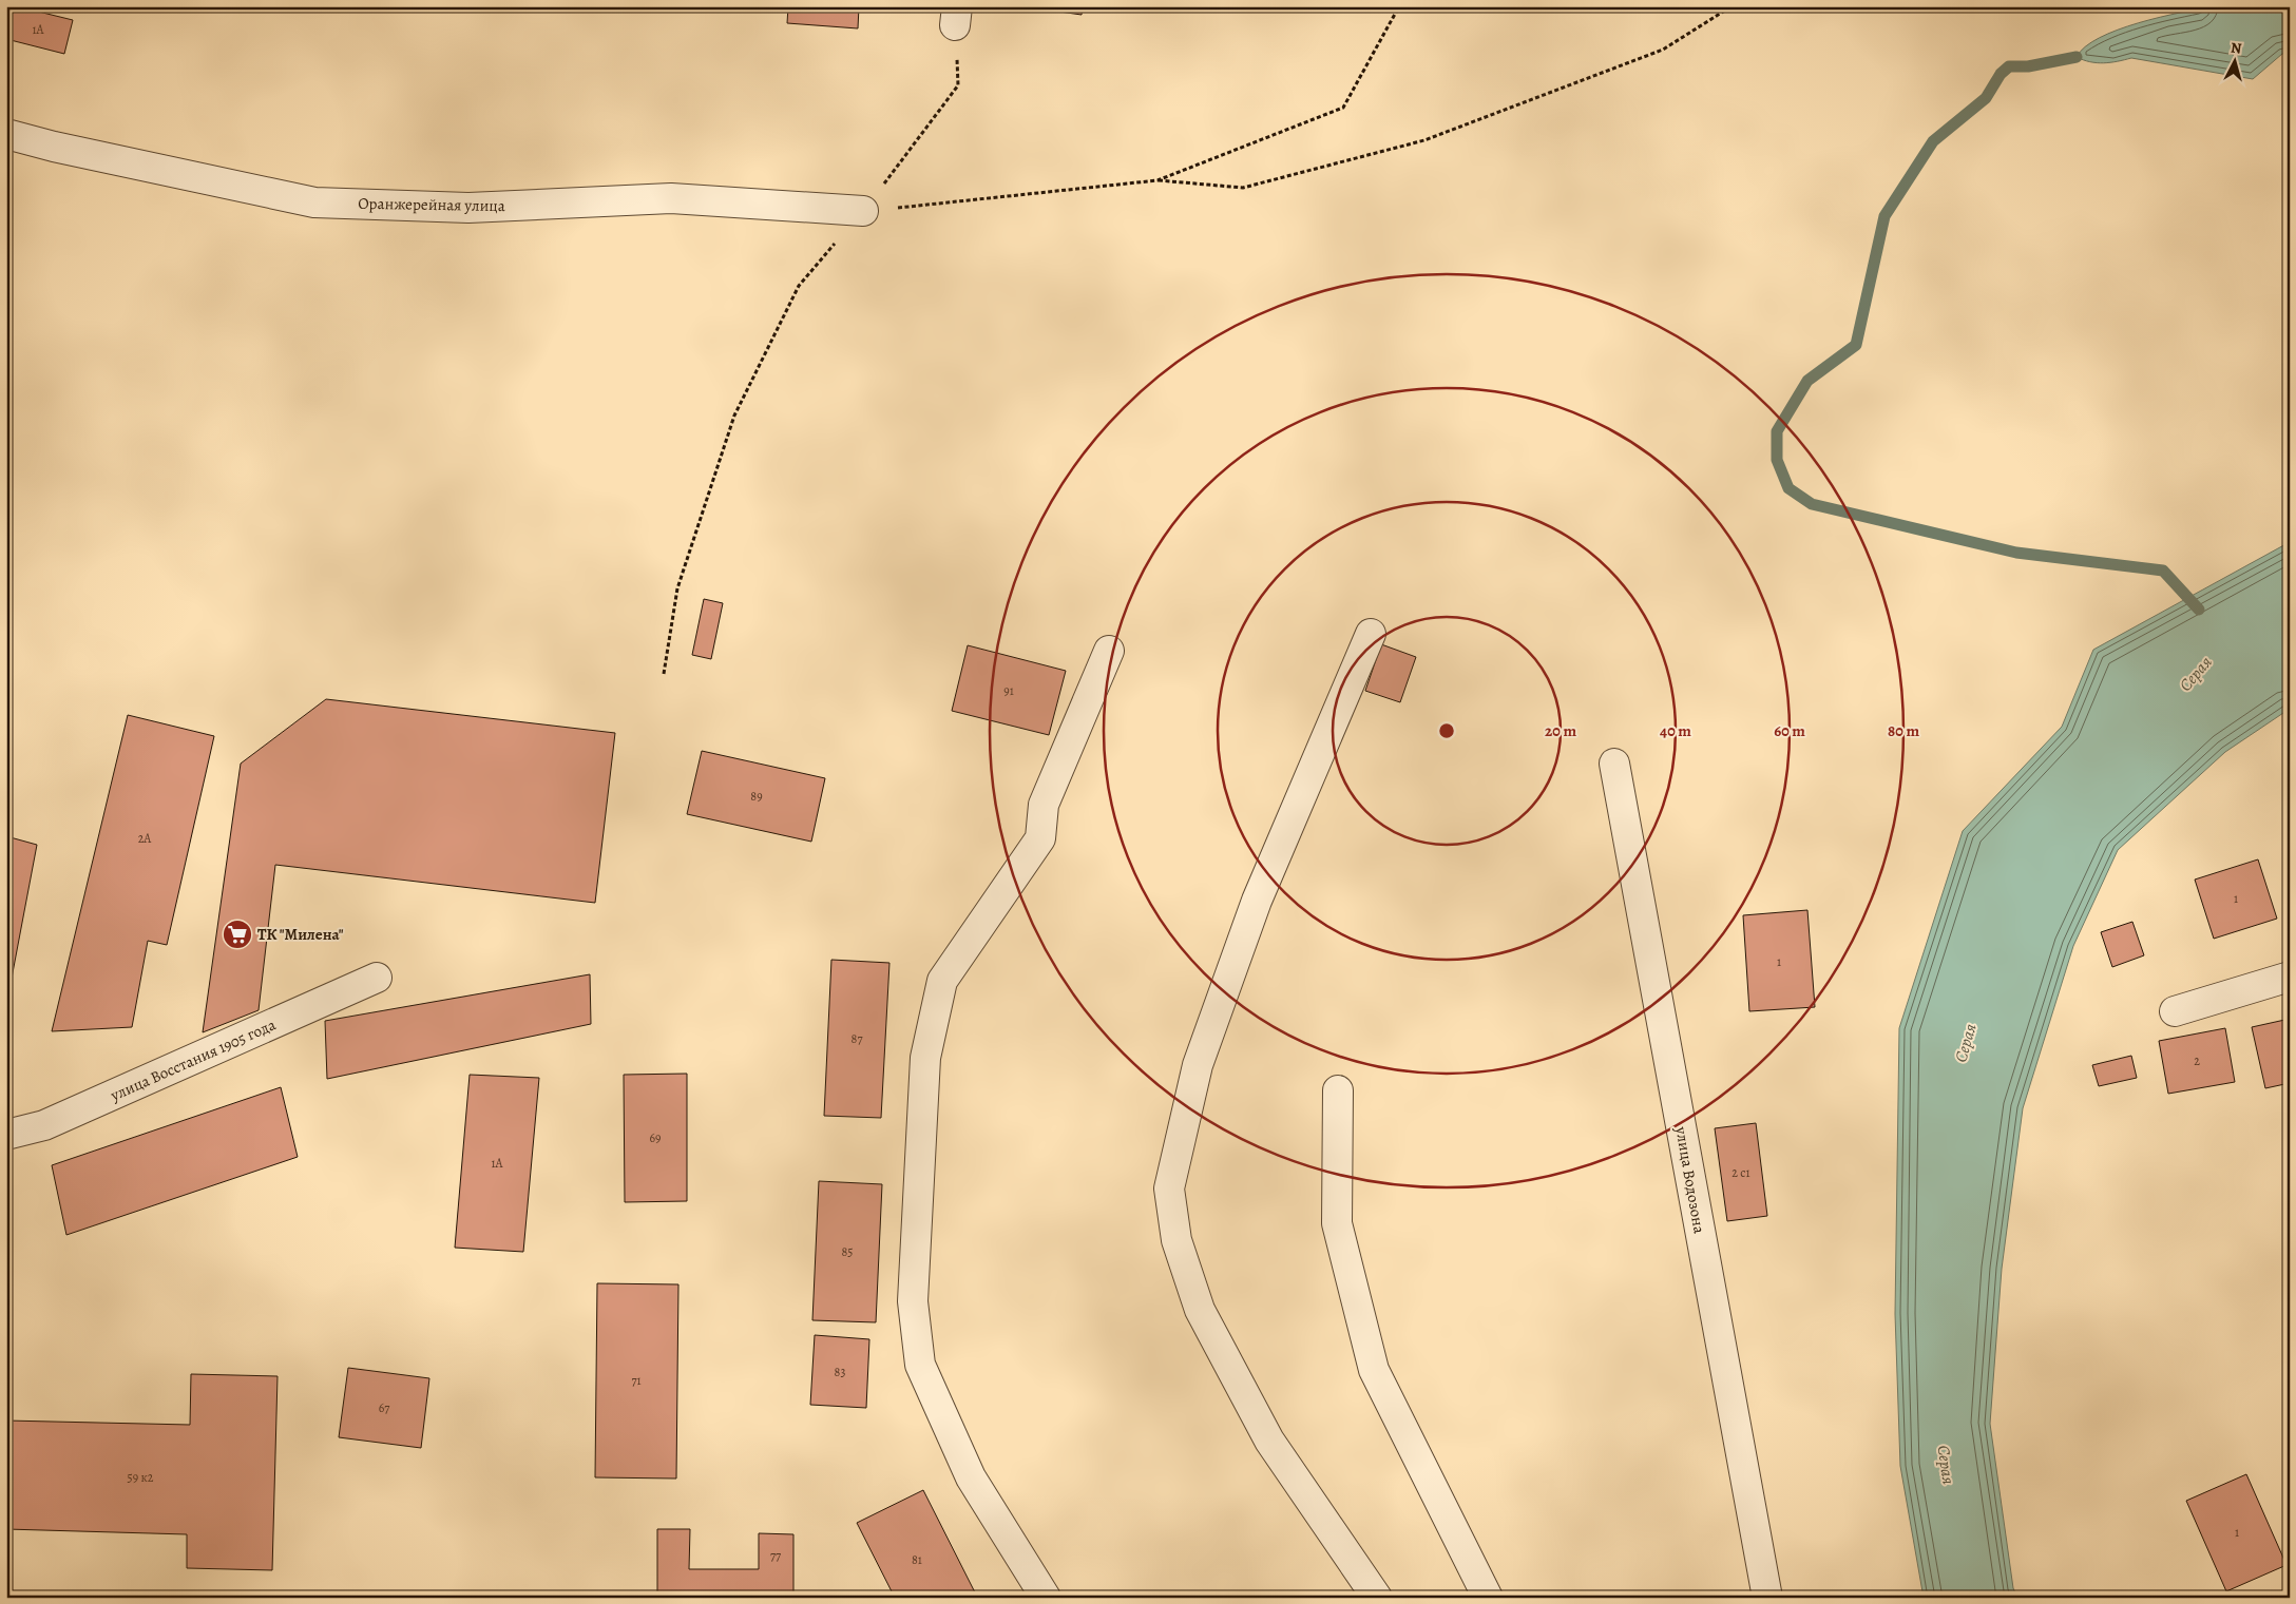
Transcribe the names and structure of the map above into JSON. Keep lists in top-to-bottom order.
{
  "streets": {
    "street": ["Оранжерейная улица", "улица Восстания 1905 года", "улица Водозона"]
  },
  "water": ["Серая"],
  "places": {
    "supermarket": ["ТК \"Милена\""]
  },
  "house_numbers": [
    "1А",
    "91",
    "89",
    "2А",
    "1",
    "1",
    "87",
    "2",
    "69",
    "1А",
    "2 с1",
    "85",
    "83",
    "71",
    "67",
    "59 к2",
    "1",
    "77",
    "81"
  ],
  "north": "top",
  "rings": [
    "20 m",
    "40 m",
    "60 m",
    "80 m"
  ]
}
